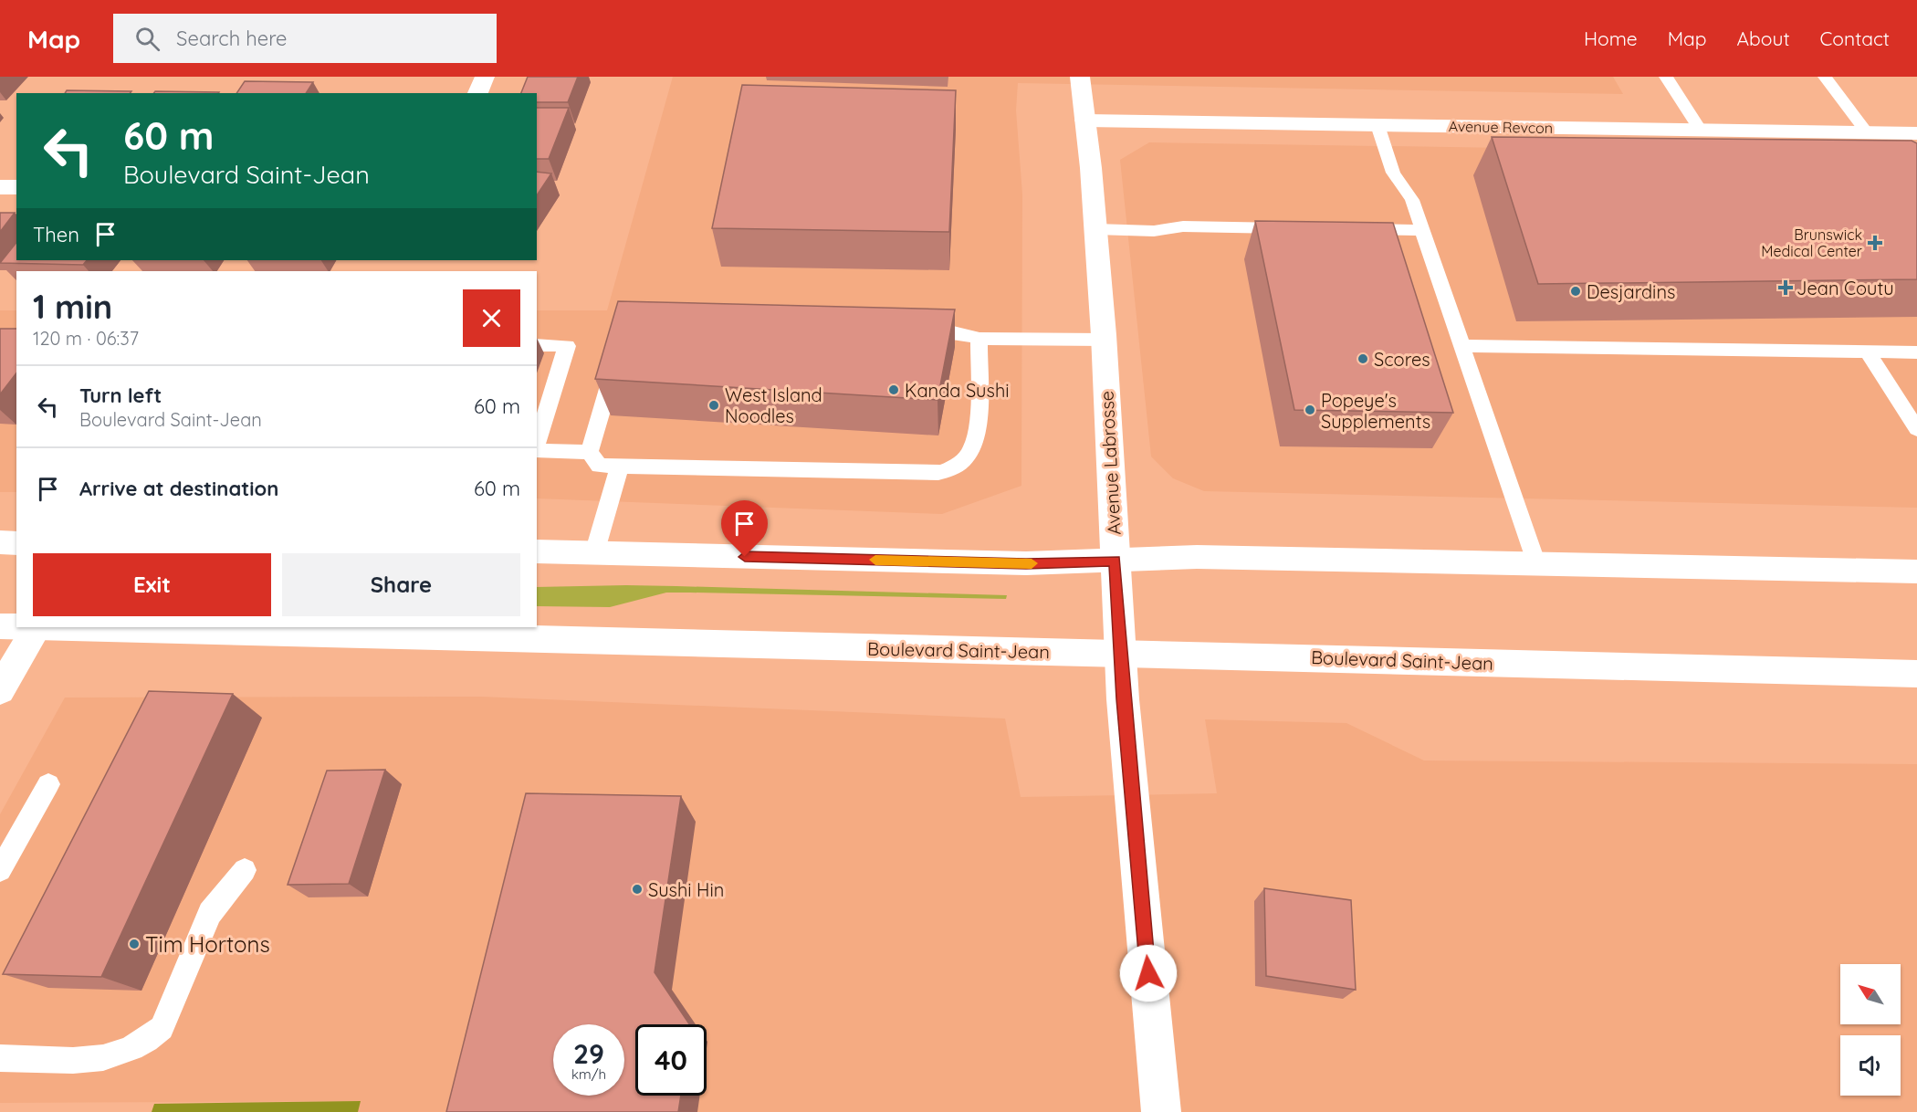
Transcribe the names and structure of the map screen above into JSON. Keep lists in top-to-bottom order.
{
  "streets": {
    "main road": ["Avenue Revcon", "Avenue Labrosse", "Boulevard Saint-Jean"]
  },
  "crossings": [
    ["Avenue Revcon", "Avenue Labrosse"],
    ["Avenue Labrosse", "Boulevard Saint-Jean"]
  ],
  "places": {
    "health": ["Brunswick Medical Center", "Jean Coutu"],
    "other": [
      "Desjardins",
      "Scores",
      "Kanda Sushi",
      "West Island Noodles",
      "Popeye's Supplements",
      "Sushi Hin",
      "Tim Hortons"
    ]
  },
  "north": "top left",
  "page": {
    "header": "Map",
    "search": "Search here",
    "nav": [
      "Home",
      "Map",
      "About",
      "Contact"
    ],
    "turn": ["60 m", "Boulevard Saint-Jean"],
    "then": "Then",
    "heading": ["1 min", "120 m · 06:37"],
    "list": [
      {
        "name": "Turn left",
        "note": "Boulevard Saint-Jean",
        "value": "60 m"
      },
      {
        "name": "Arrive at destination",
        "value": "60 m"
      }
    ],
    "buttons": ["Exit", "Share"],
    "speed": "29 km/h",
    "limit": "40"
  }
}
